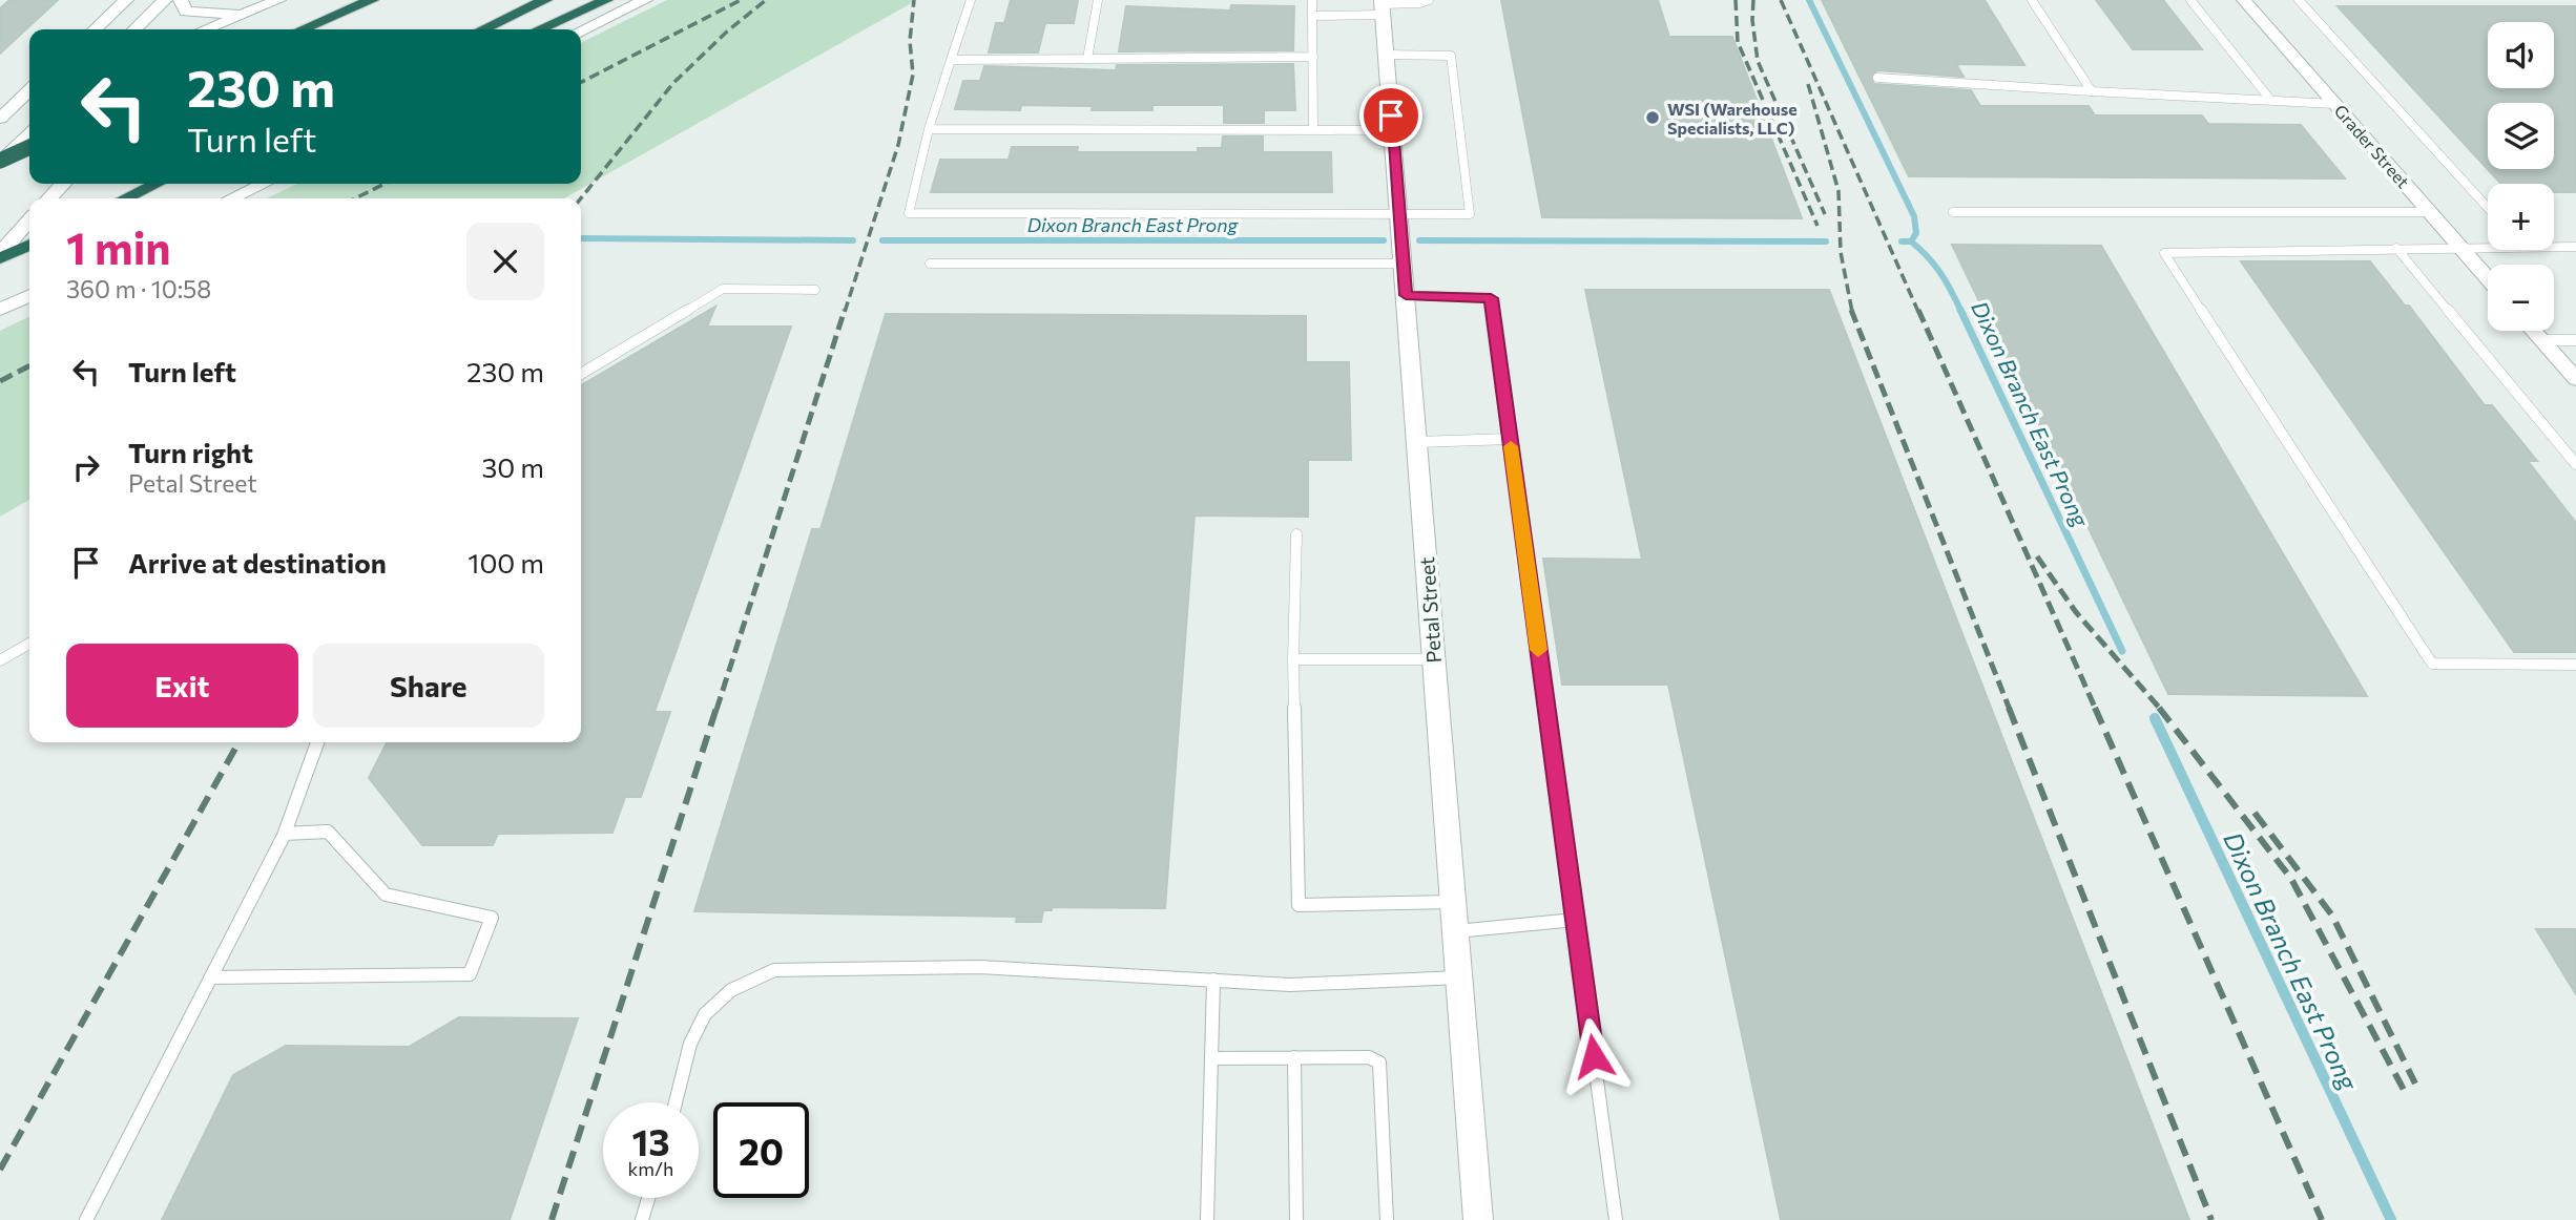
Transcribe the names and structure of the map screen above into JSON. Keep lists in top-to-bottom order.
{
  "streets": {
    "street": ["Grader Street", "Petal Street"]
  },
  "water": ["Dixon Branch East Prong"],
  "places": ["WSI (Warehouse Specialists, LLC)"],
  "page": {
    "map_buttons": ["+", "−"],
    "turn": ["230 m", "Turn left"],
    "heading": ["1 min", "360 m · 10:58"],
    "list": [
      {
        "name": "Turn left",
        "value": "230 m"
      },
      {
        "name": "Turn right",
        "note": "Petal Street",
        "value": "30 m"
      },
      {
        "name": "Arrive at destination",
        "value": "100 m"
      }
    ],
    "buttons": ["Exit", "Share"],
    "speed": "13 km/h",
    "limit": "20"
  }
}
